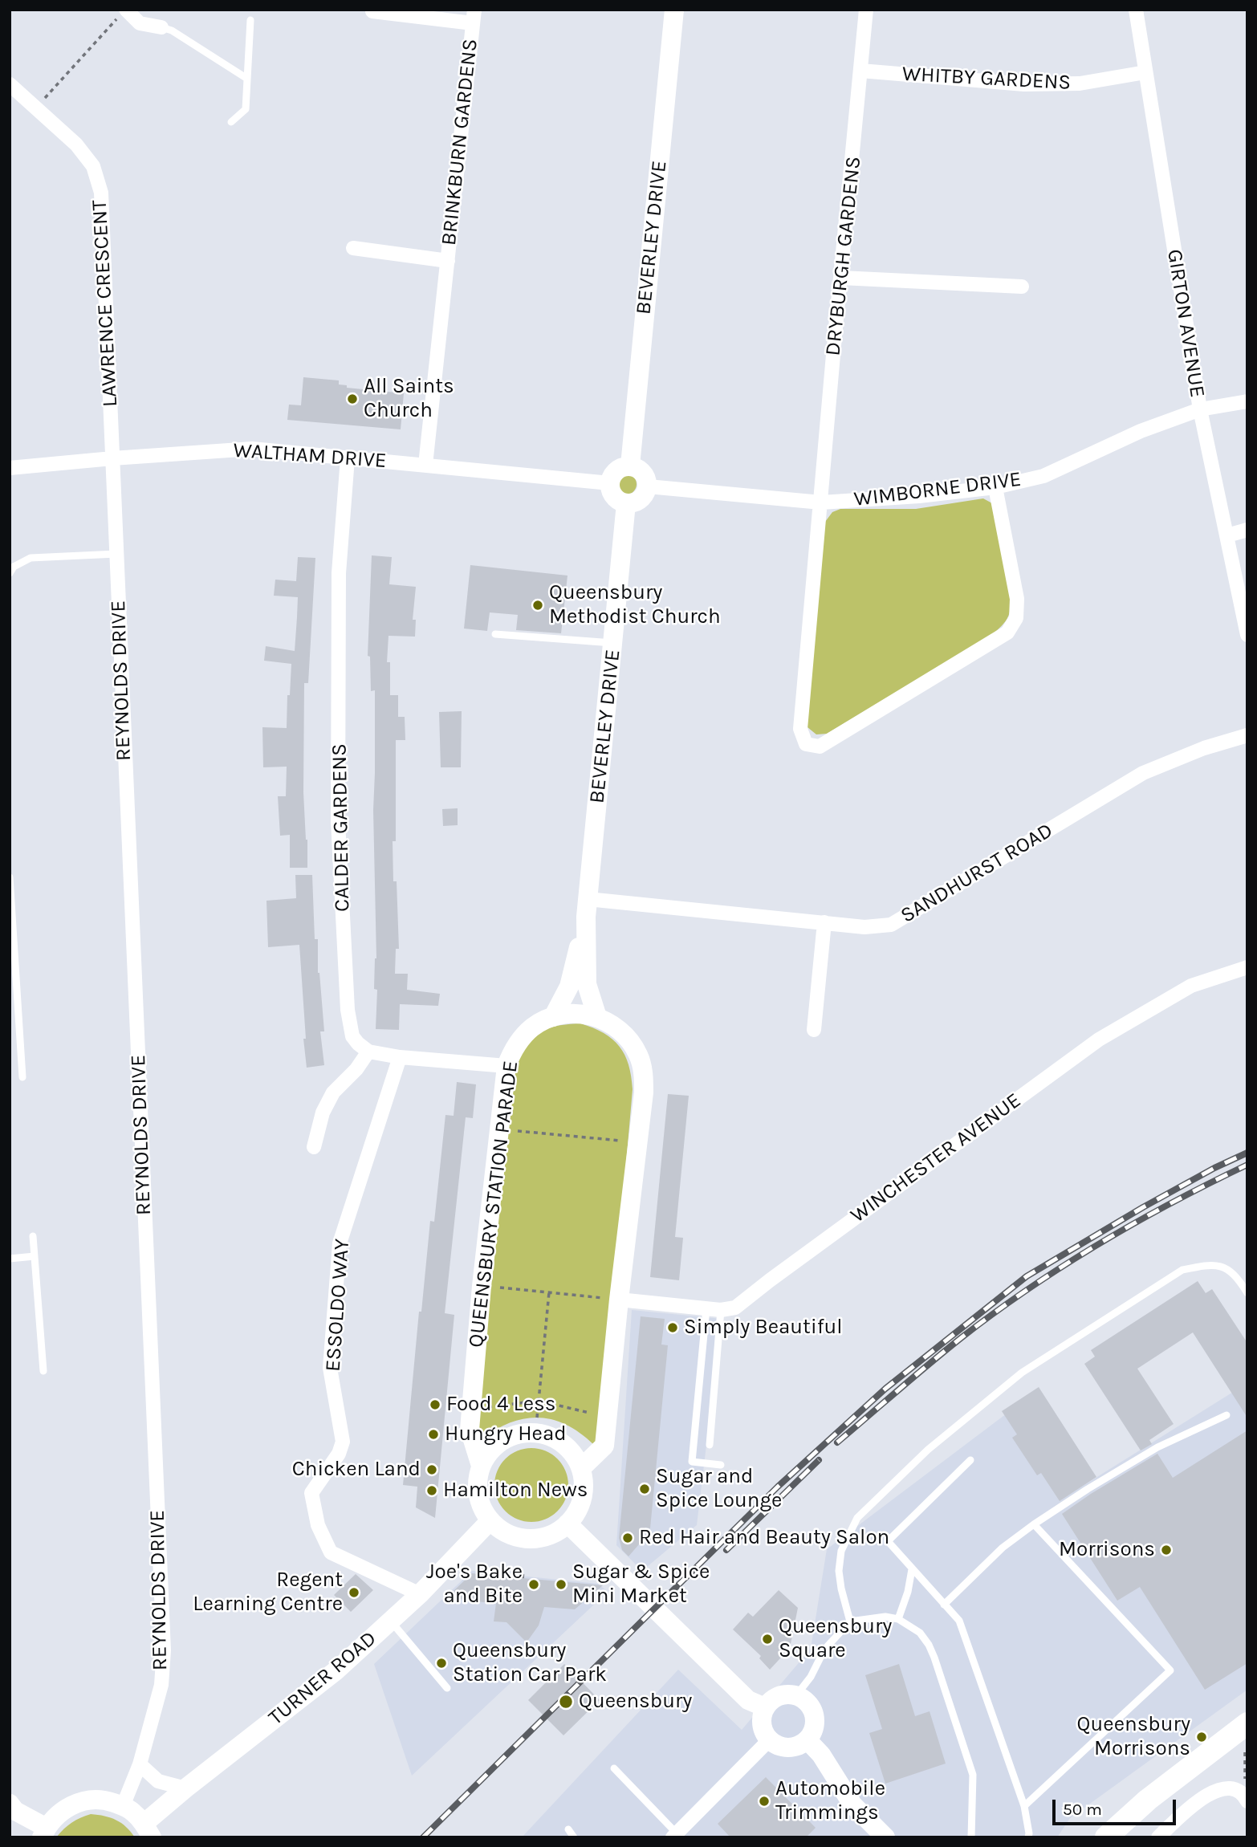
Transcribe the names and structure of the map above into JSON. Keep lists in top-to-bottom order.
{
  "streets": {
    "street": [
      "WHITBY GARDENS",
      "BRINKBURN GARDENS",
      "BEVERLEY DRIVE",
      "DRYBURGH GARDENS",
      "LAWRENCE CRESCENT",
      "GIRTON AVENUE",
      "WALTHAM DRIVE",
      "WIMBORNE DRIVE",
      "REYNOLDS DRIVE",
      "CALDER GARDENS",
      "SANDHURST ROAD",
      "WINCHESTER AVENUE",
      "QUEENSBURY STATION PARADE",
      "ESSOLDO WAY",
      "TURNER ROAD"
    ]
  },
  "crossings": [
    ["WHITBY GARDENS", "DRYBURGH GARDENS"],
    ["WHITBY GARDENS", "GIRTON AVENUE"],
    ["BRINKBURN GARDENS", "WALTHAM DRIVE"],
    ["BEVERLEY DRIVE", "WALTHAM DRIVE"],
    ["BEVERLEY DRIVE", "WIMBORNE DRIVE"],
    ["BEVERLEY DRIVE", "SANDHURST ROAD"],
    ["BEVERLEY DRIVE", "QUEENSBURY STATION PARADE"],
    ["DRYBURGH GARDENS", "WIMBORNE DRIVE"],
    ["LAWRENCE CRESCENT", "WALTHAM DRIVE"],
    ["LAWRENCE CRESCENT", "REYNOLDS DRIVE"],
    ["GIRTON AVENUE", "WIMBORNE DRIVE"],
    ["WALTHAM DRIVE", "WIMBORNE DRIVE"],
    ["WALTHAM DRIVE", "REYNOLDS DRIVE"],
    ["WALTHAM DRIVE", "CALDER GARDENS"],
    ["REYNOLDS DRIVE", "TURNER ROAD"],
    ["WINCHESTER AVENUE", "QUEENSBURY STATION PARADE"],
    ["QUEENSBURY STATION PARADE", "TURNER ROAD"],
    ["ESSOLDO WAY", "TURNER ROAD"]
  ],
  "places": [
    "All Saints Church",
    "Queensbury Methodist Church",
    "Simply Beautiful",
    "Food 4 Less",
    "Hungry Head",
    "Chicken Land",
    "Sugar and Spice Lounge",
    "Hamilton News",
    "Red Hair and Beauty Salon",
    "Morrisons",
    "Joe's Bake and Bite",
    "Sugar & Spice Mini Market",
    "Regent Learning Centre",
    "Queensbury Square",
    "Queensbury Station Car Park",
    "Queensbury",
    "Queensbury Morrisons",
    "Automobile Trimmings"
  ],
  "scale_bar": "50 m"
}
